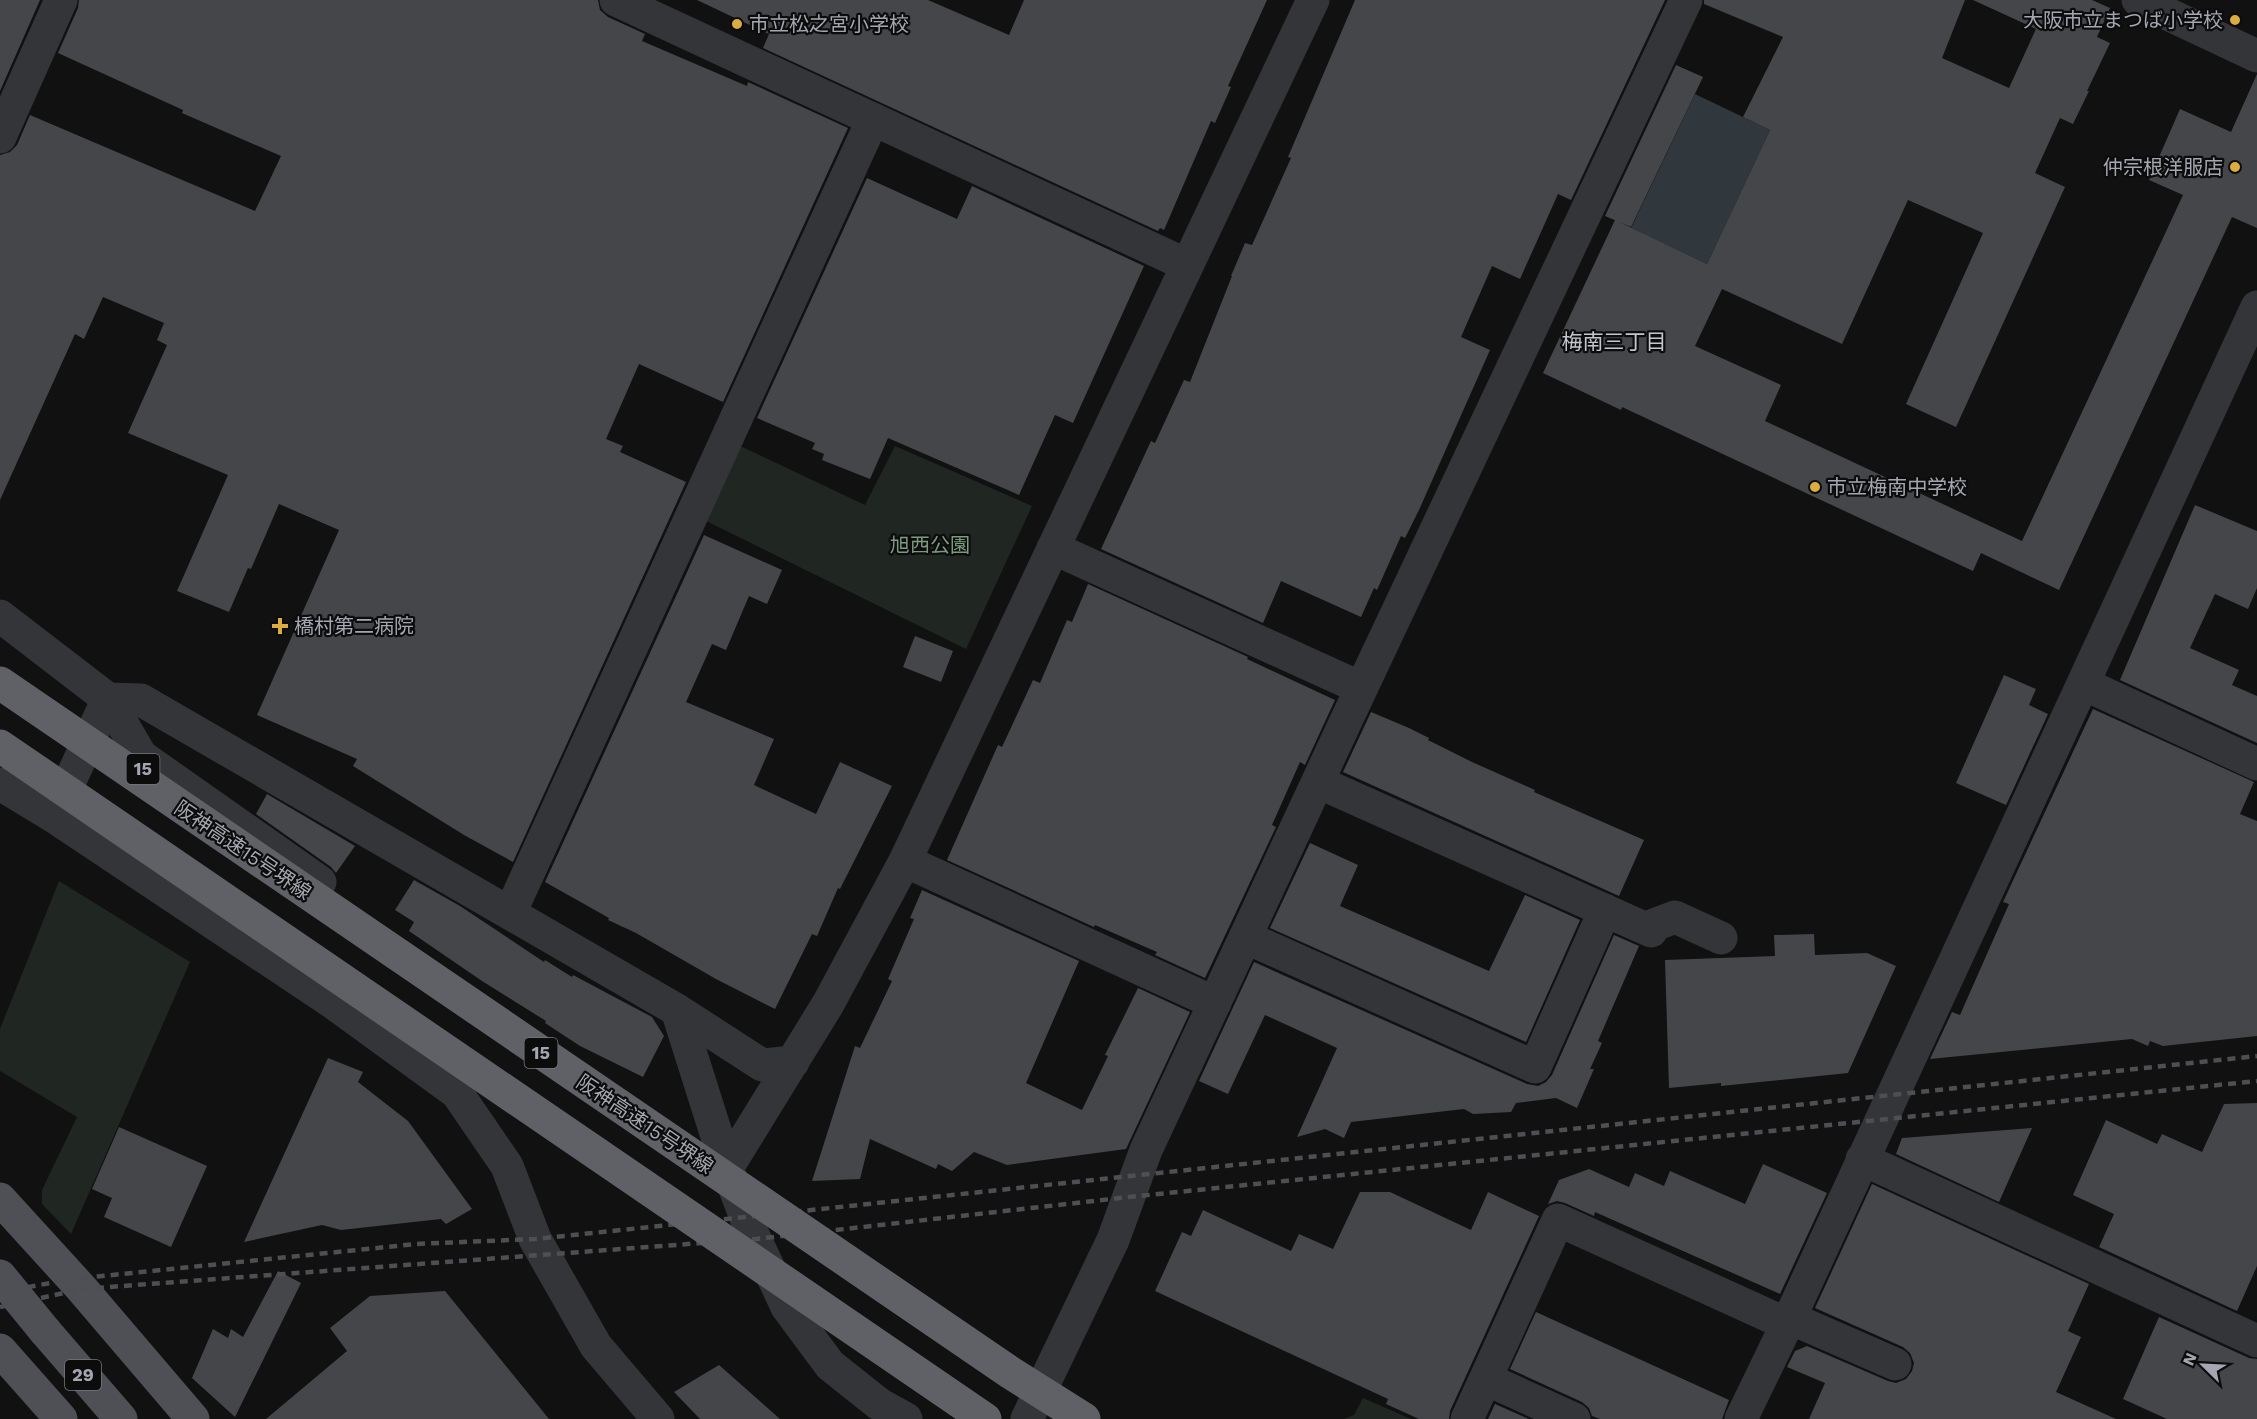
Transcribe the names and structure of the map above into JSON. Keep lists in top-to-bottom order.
{
  "streets": {
    "highway": ["15", "阪神高速15号堺線"],
    "main road": ["29"]
  },
  "crossings": [
    ["15", "阪神高速15号堺線"]
  ],
  "districts": ["梅南三丁目"],
  "parks": ["旭西公園"],
  "places": {
    "other": [
      "大阪市立まつば小学校",
      "市立松之宮小学校",
      "仲宗根洋服店",
      "市立梅南中学校"
    ],
    "health": ["橋村第二病院"]
  },
  "north": "top left"
}
